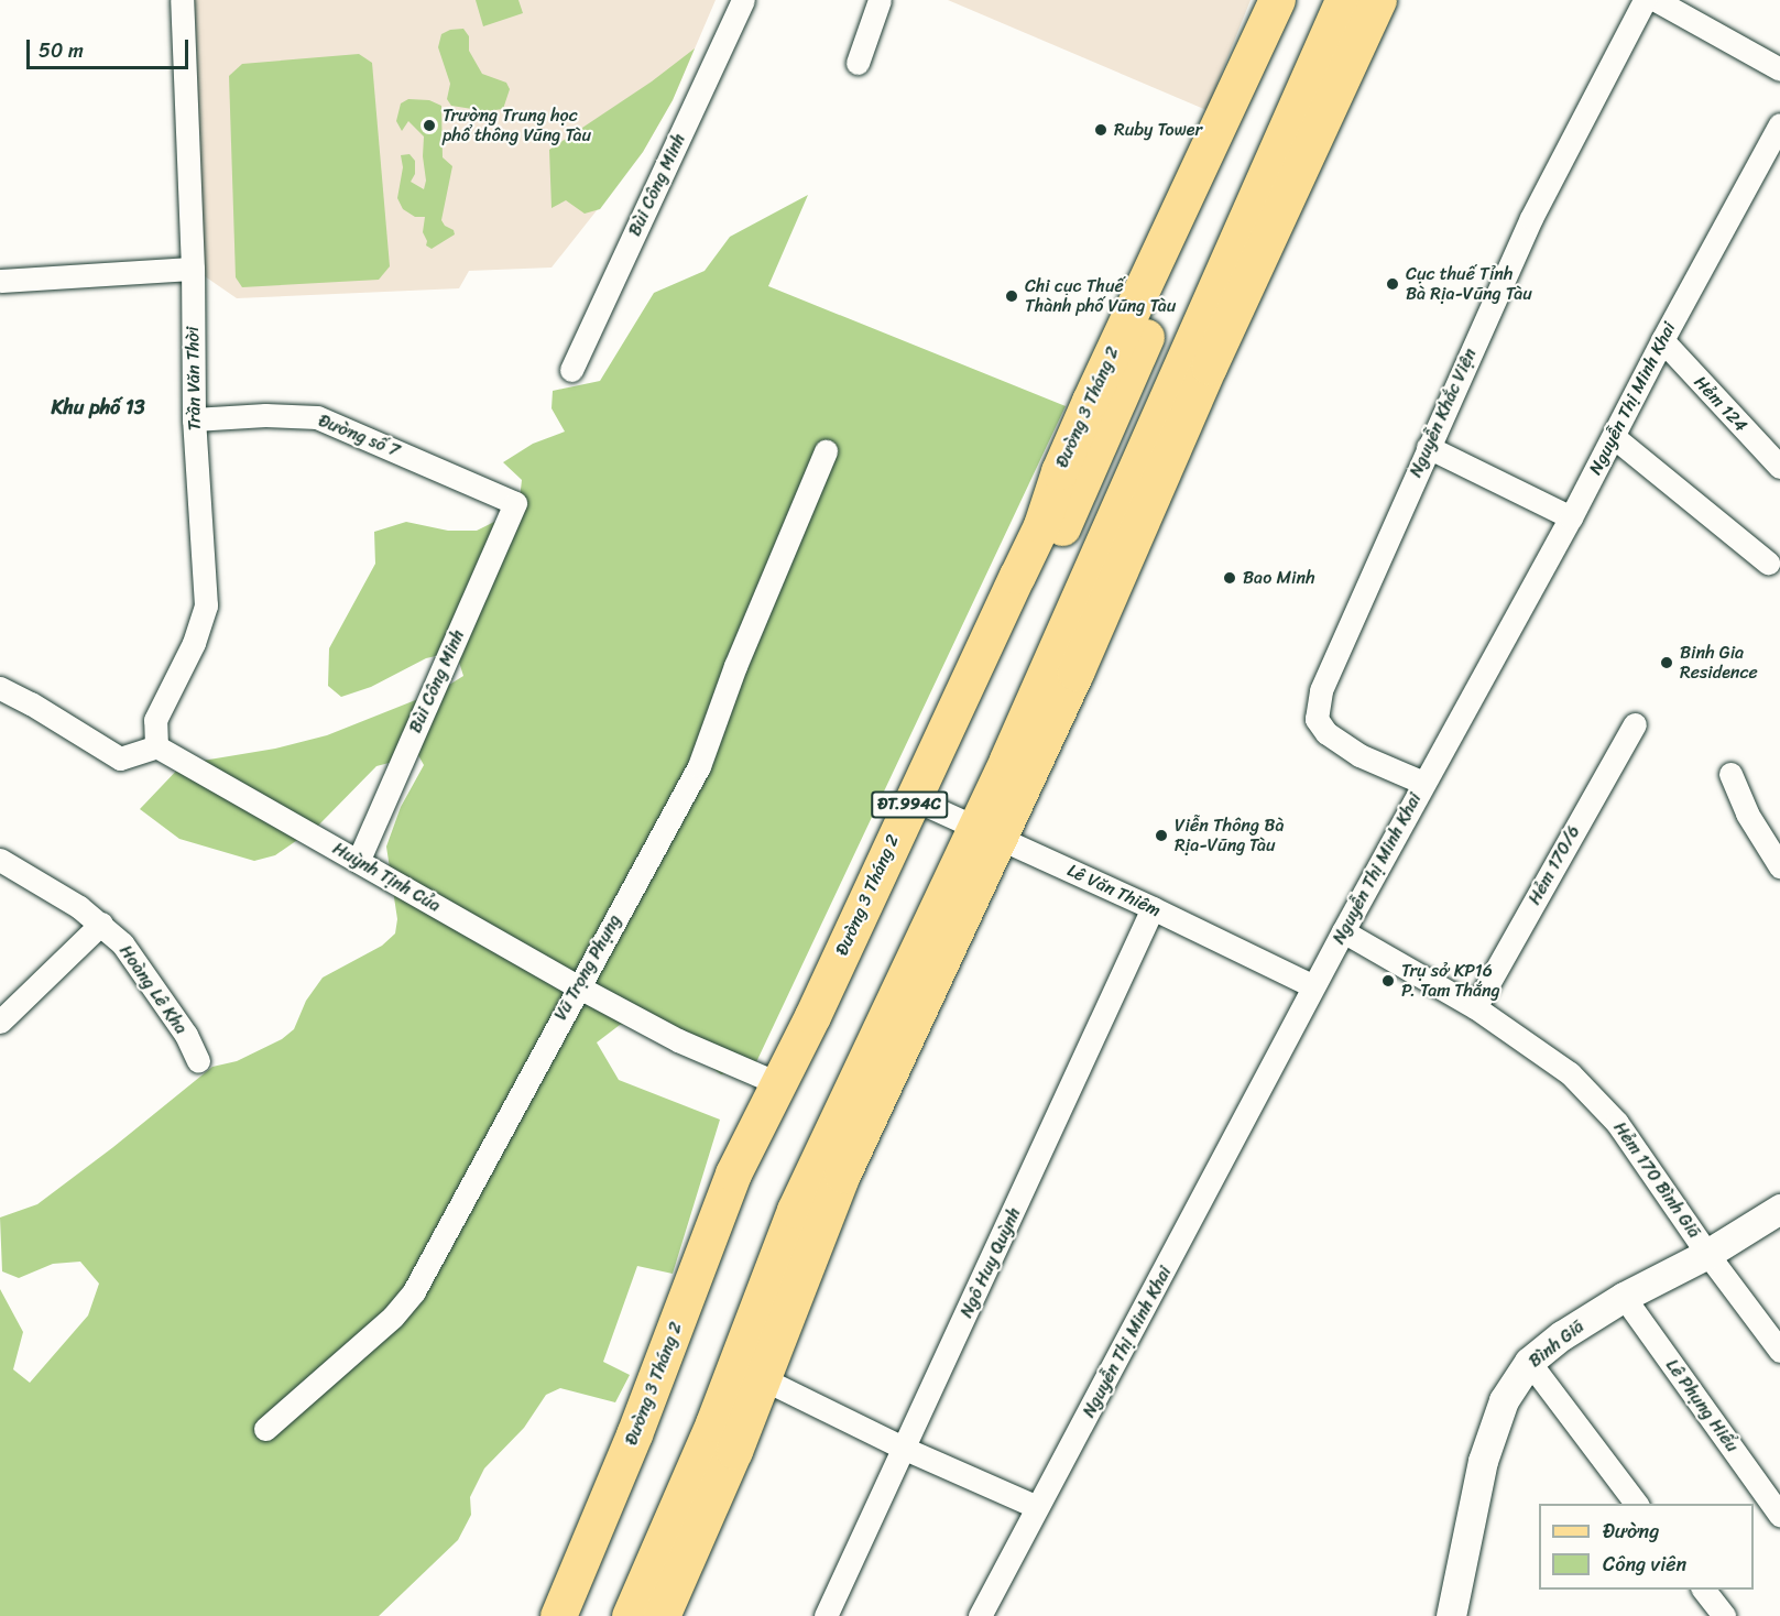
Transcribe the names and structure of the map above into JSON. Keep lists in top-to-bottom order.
{
  "streets": {
    "main road": ["Đường 3 Tháng 2", "ĐT.994C"],
    "street": [
      "Bùi Công Minh",
      "Trần Văn Thời",
      "Nguyễn Thị Minh Khai",
      "Hẻm 124",
      "Nguyễn Khắc Viện",
      "Đường số 7",
      "Hẻm 170/6",
      "Huỳnh Tịnh Của",
      "Lê Văn Thiêm",
      "Vũ Trọng Phụng",
      "Hoàng Lê Kha",
      "Hẻm 170 Bình Giã",
      "Ngô Huy Quỳnh",
      "Bình Giã",
      "Lê Phụng Hiểu"
    ]
  },
  "crossings": [
    ["Bùi Công Minh", "Đường số 7"],
    ["Bùi Công Minh", "Huỳnh Tịnh Của"],
    ["Trần Văn Thời", "Đường số 7"],
    ["Trần Văn Thời", "Huỳnh Tịnh Của"],
    ["Nguyễn Thị Minh Khai", "Hẻm 124"],
    ["Nguyễn Thị Minh Khai", "Nguyễn Khắc Viện"],
    ["Nguyễn Thị Minh Khai", "Lê Văn Thiêm"],
    ["Nguyễn Thị Minh Khai", "Hẻm 170 Bình Giã"],
    ["Đường 3 Tháng 2", "Huỳnh Tịnh Của"],
    ["Đường 3 Tháng 2", "Lê Văn Thiêm"],
    ["Hẻm 170/6", "Hẻm 170 Bình Giã"],
    ["Huỳnh Tịnh Của", "Vũ Trọng Phụng"],
    ["Lê Văn Thiêm", "Ngô Huy Quỳnh"],
    ["Hẻm 170 Bình Giã", "Bình Giã"],
    ["Bình Giã", "Lê Phụng Hiểu"]
  ],
  "districts": ["Khu phố 13"],
  "places": [
    "Trường Trung học phổ thông Vũng Tàu",
    "Ruby Tower",
    "Cục thuế Tỉnh Bà Rịa-Vũng Tàu",
    "Chi cục Thuế Thành phố Vũng Tàu",
    "Bao Minh",
    "Binh Gia Residence",
    "Viễn Thông Bà Rịa-Vũng Tàu",
    "Trụ sở KP16 P. Tam Thắng"
  ],
  "legend": ["Đường", "Công viên"],
  "scale_bar": "50 m"
}
